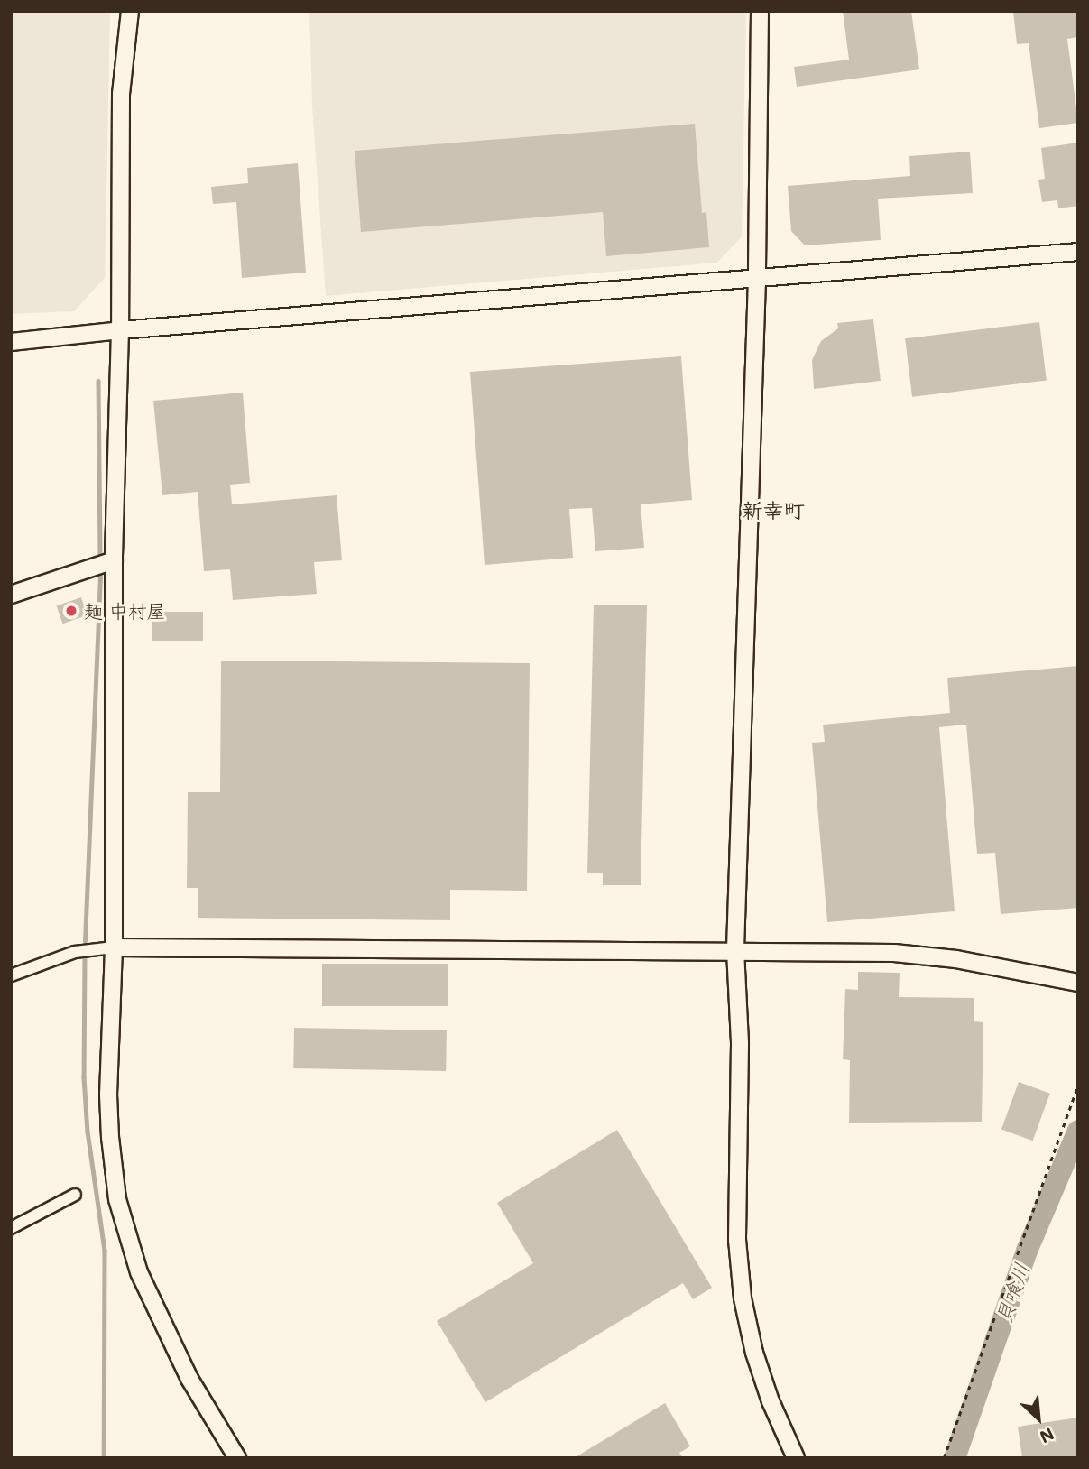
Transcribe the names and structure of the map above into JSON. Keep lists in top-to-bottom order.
{
  "districts": ["新幸町"],
  "water": ["貝喰川"],
  "places": ["麺 中村屋"],
  "north": "bottom right"
}
